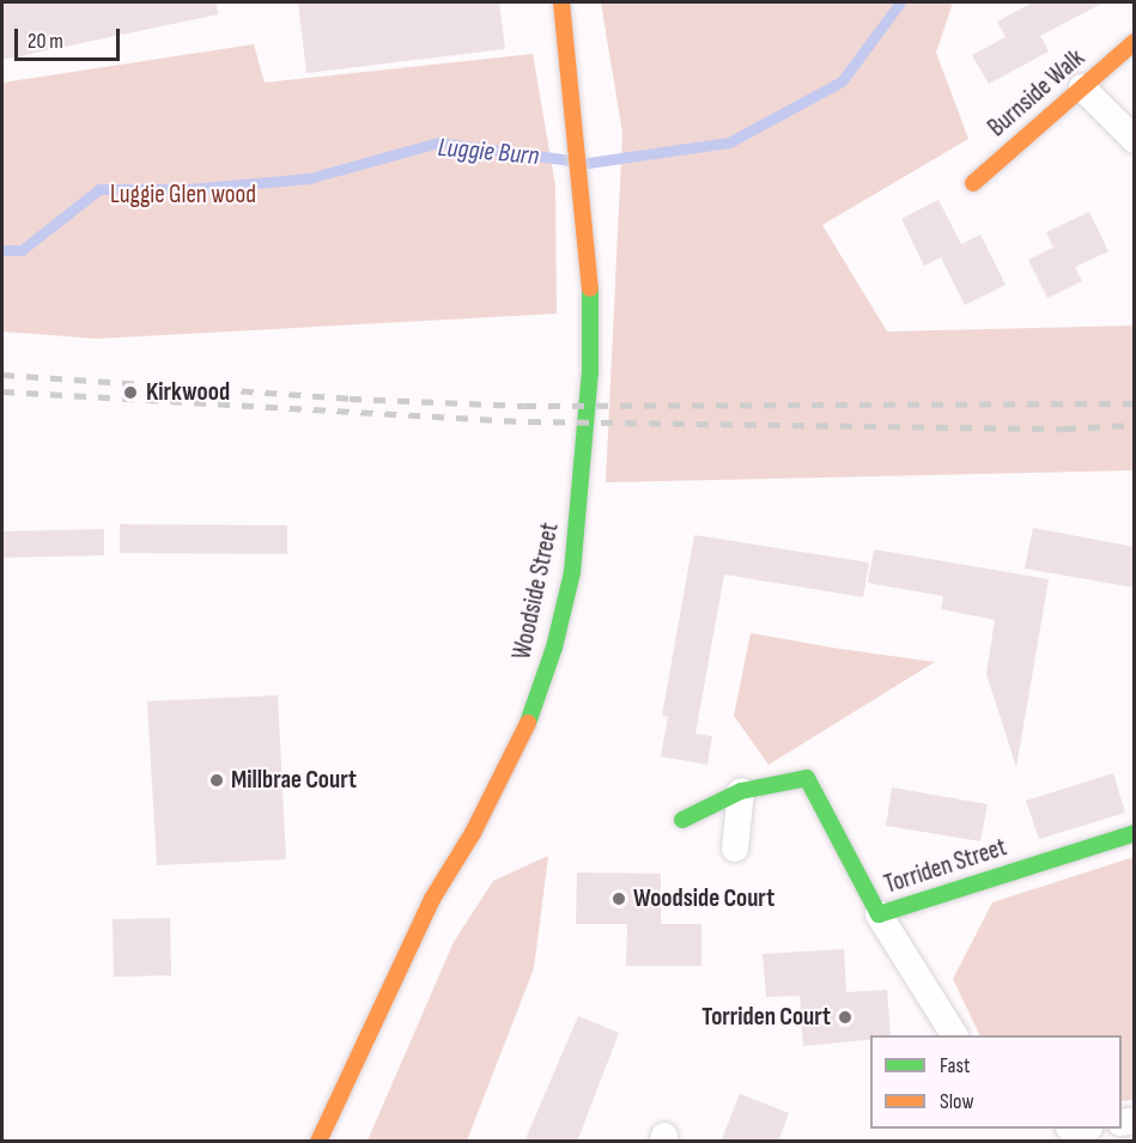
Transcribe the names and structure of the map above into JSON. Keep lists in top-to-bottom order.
{
  "streets": {
    "street": ["Burnside Walk", "Woodside Street", "Torriden Street"]
  },
  "water": ["Luggie Burn"],
  "parks": ["Luggie Glen wood"],
  "places": [
    "Kirkwood",
    "Millbrae Court",
    "Woodside Court",
    "Torriden Court"
  ],
  "legend": ["Fast", "Slow"],
  "scale_bar": "20 m"
}
